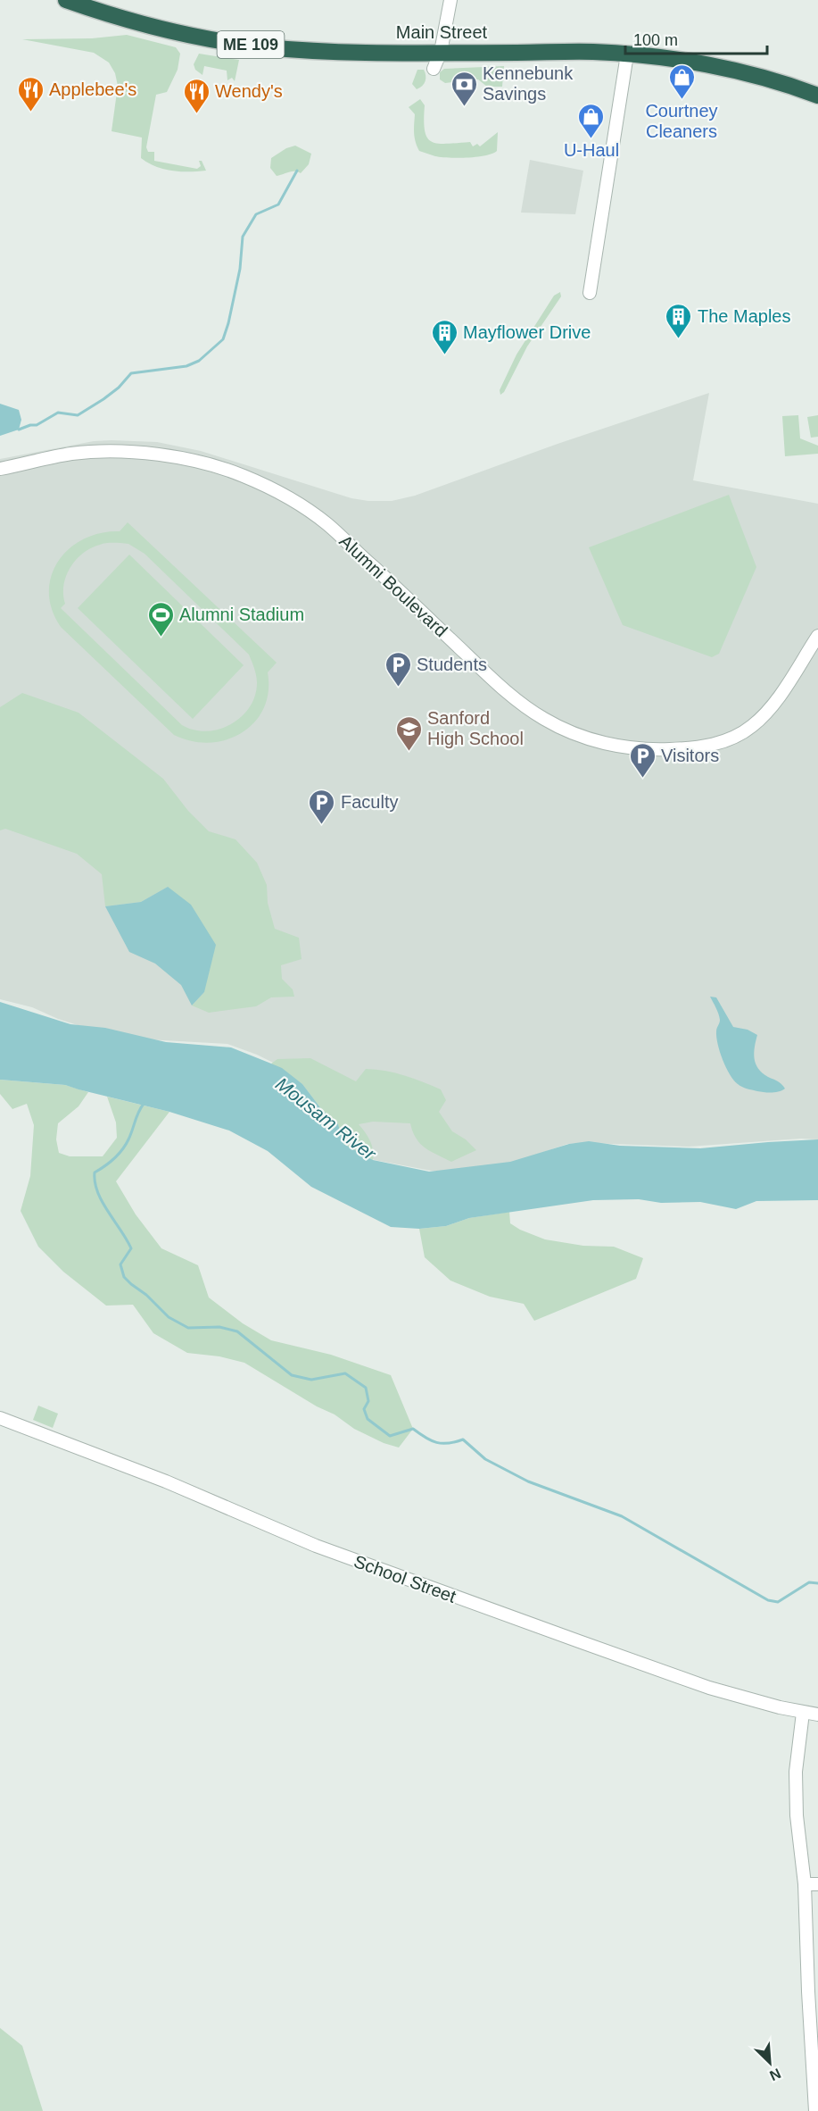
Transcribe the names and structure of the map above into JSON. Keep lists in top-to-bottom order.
{
  "streets": {
    "highway": ["Main Street", "ME 109"],
    "street": ["Alumni Boulevard", "School Street"]
  },
  "water": ["Mousam River"],
  "places": {
    "shop": ["Courtney Cleaners", "U-Haul"],
    "bank": ["Kennebunk Savings"],
    "restaurant": ["Applebee's", "Wendy's"],
    "building": ["The Maples", "Mayflower Drive"],
    "sports": ["Alumni Stadium"],
    "parking": ["Students", "Visitors", "Faculty"],
    "school or university": ["Sanford High School"]
  },
  "scale_bar": "100 m",
  "north": "bottom right"
}
